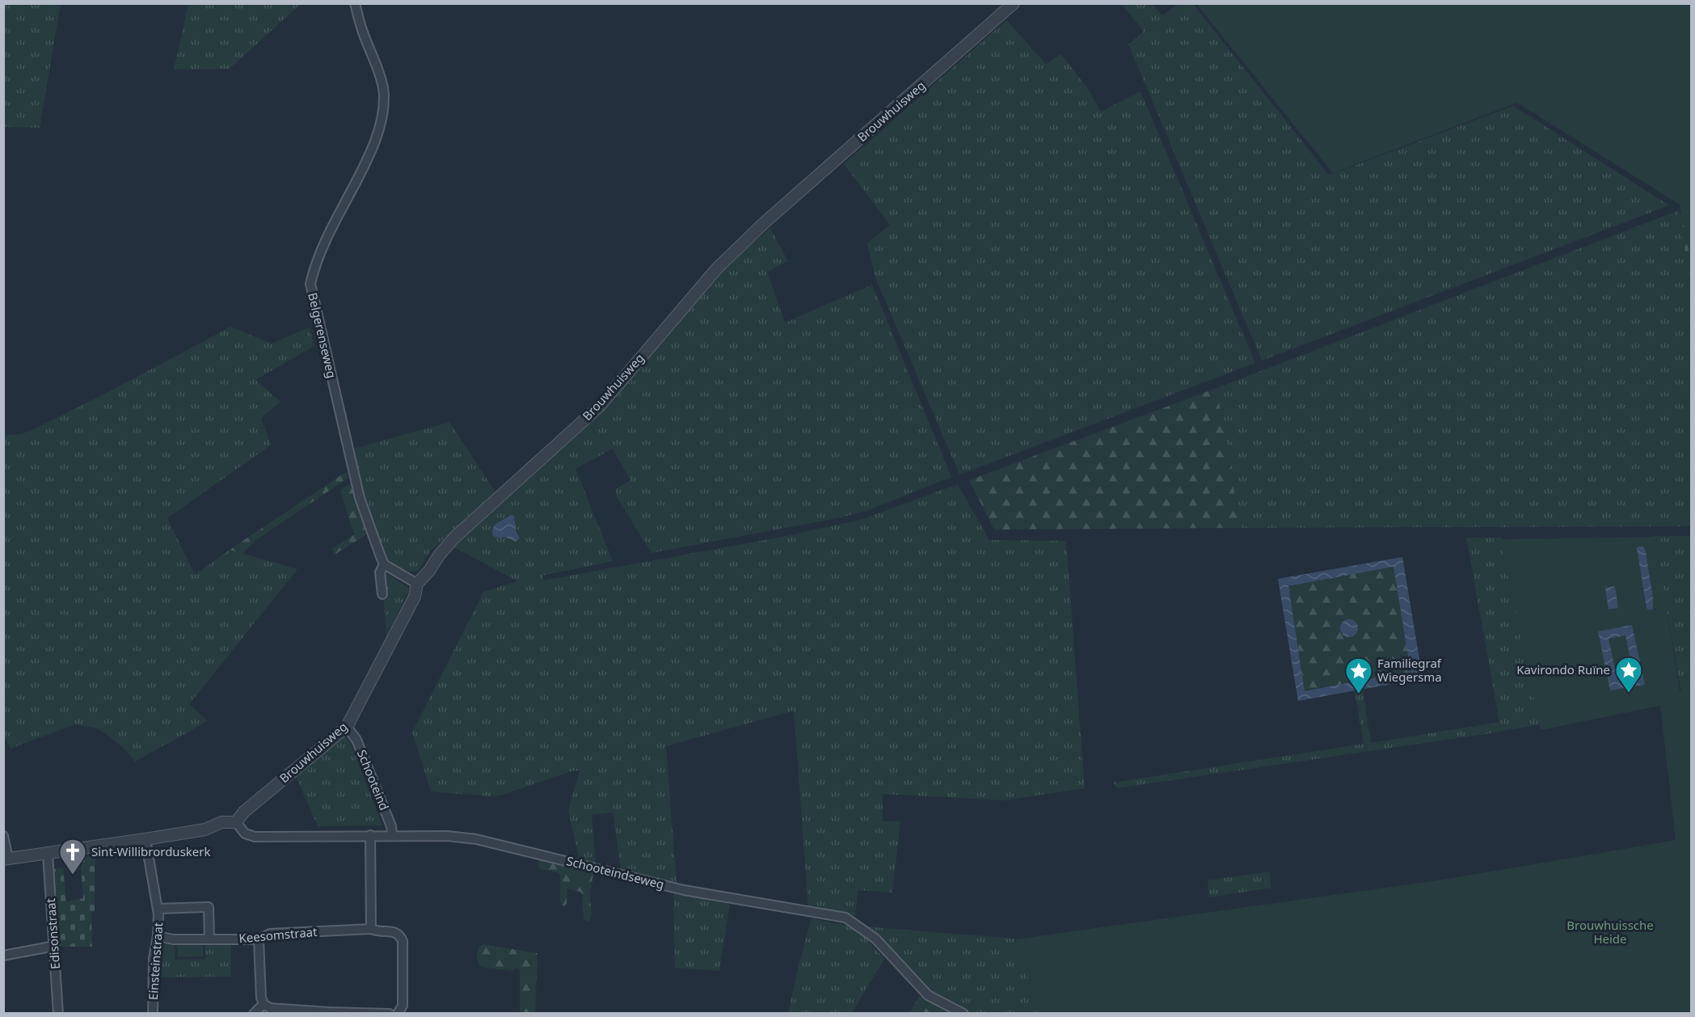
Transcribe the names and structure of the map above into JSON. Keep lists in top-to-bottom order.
{
  "streets": {
    "street": [
      "Brouwhuisweg",
      "Belgerenseweg",
      "Schooteind",
      "Schooteindseweg",
      "Edisonstraat",
      "Keesomstraat",
      "Einsteinstraat"
    ]
  },
  "crossings": [
    ["Brouwhuisweg", "Schooteind"],
    ["Brouwhuisweg", "Schooteindseweg"],
    ["Schooteind", "Schooteindseweg"],
    ["Keesomstraat", "Einsteinstraat"]
  ],
  "parks": ["Brouwhuissche Heide"],
  "places": {
    "place": ["Kavirondo Ruïne", "Familiegraf Wiegersma"],
    "church": ["Sint-Willibrorduskerk"]
  }
}
